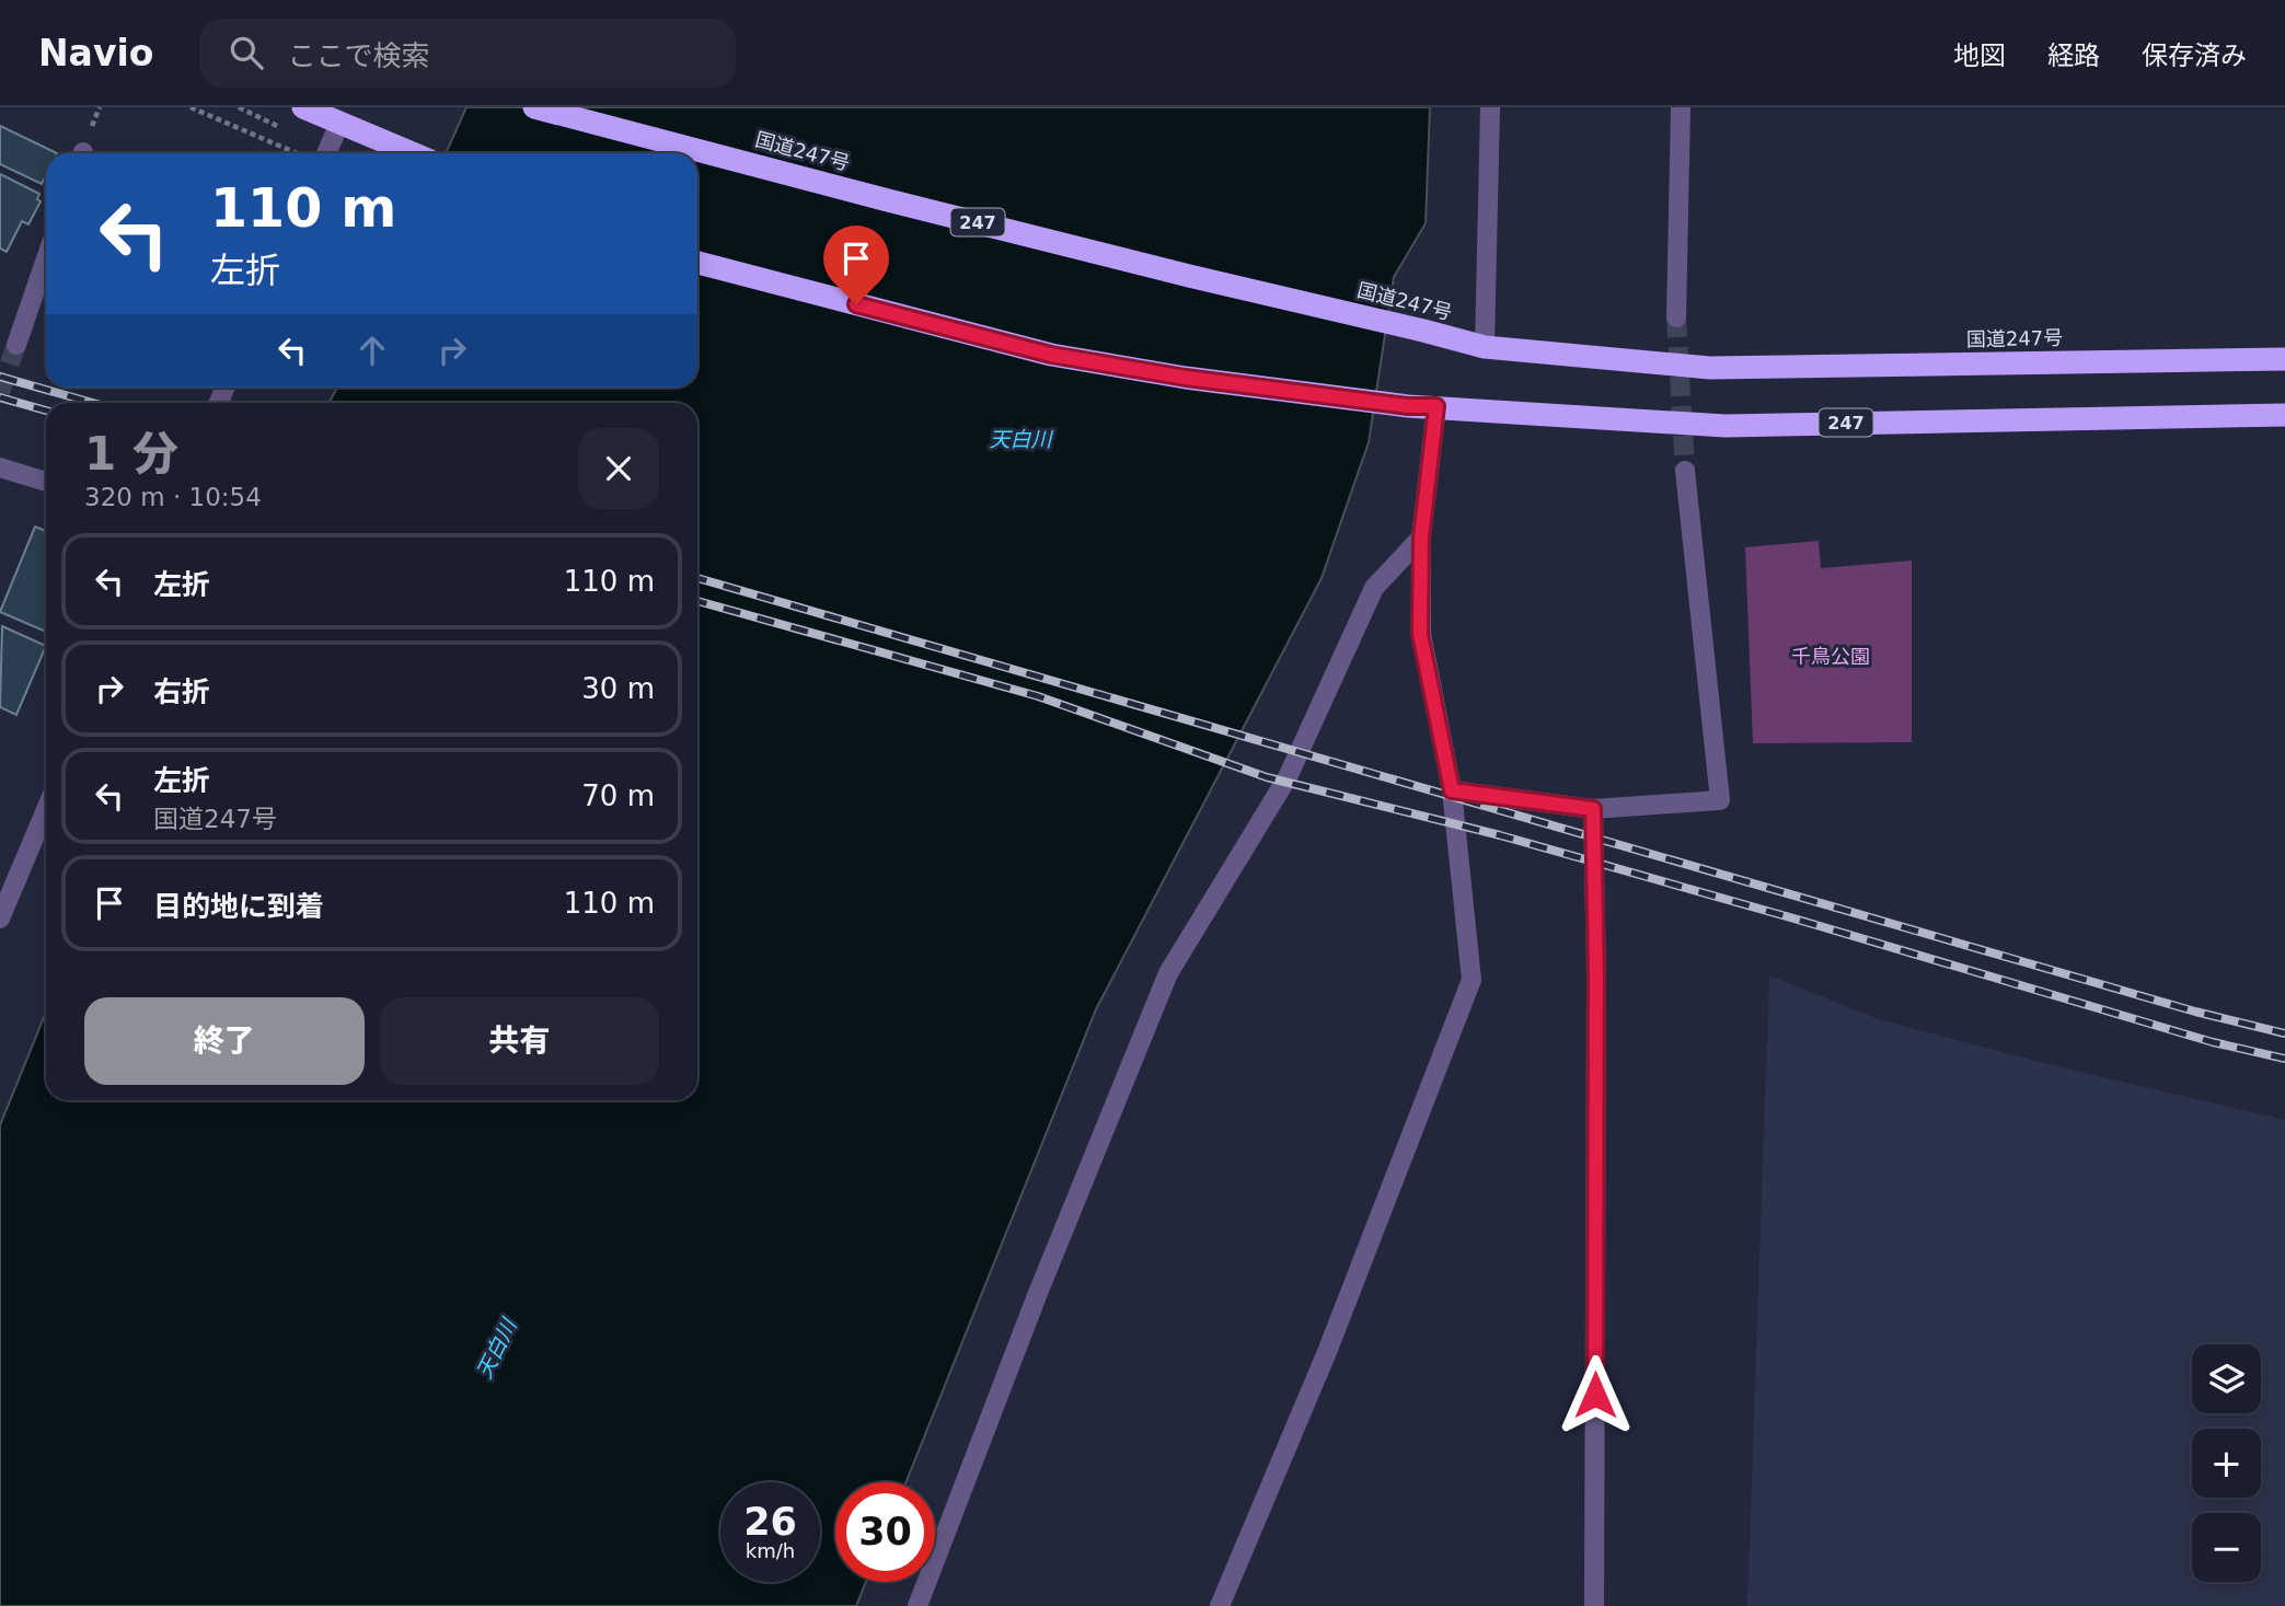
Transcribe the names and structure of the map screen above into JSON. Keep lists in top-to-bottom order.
{
  "streets": {
    "highway": ["国道247号", "247"]
  },
  "water": ["天白川"],
  "parks": ["千鳥公園"],
  "page": {
    "header": "Navio",
    "search": "ここで検索",
    "nav": ["地図", "経路", "保存済み"],
    "turn": ["110 m", "左折"],
    "heading": ["1 分", "320 m · 10:54"],
    "list": [
      {
        "name": "左折",
        "value": "110 m"
      },
      {
        "name": "右折",
        "value": "30 m"
      },
      {
        "name": "左折",
        "note": "国道247号",
        "value": "70 m"
      },
      {
        "name": "目的地に到着",
        "value": "110 m"
      }
    ],
    "buttons": ["終了", "共有"],
    "map_buttons": ["+", "−"],
    "speed": "26 km/h",
    "limit": "30"
  }
}
